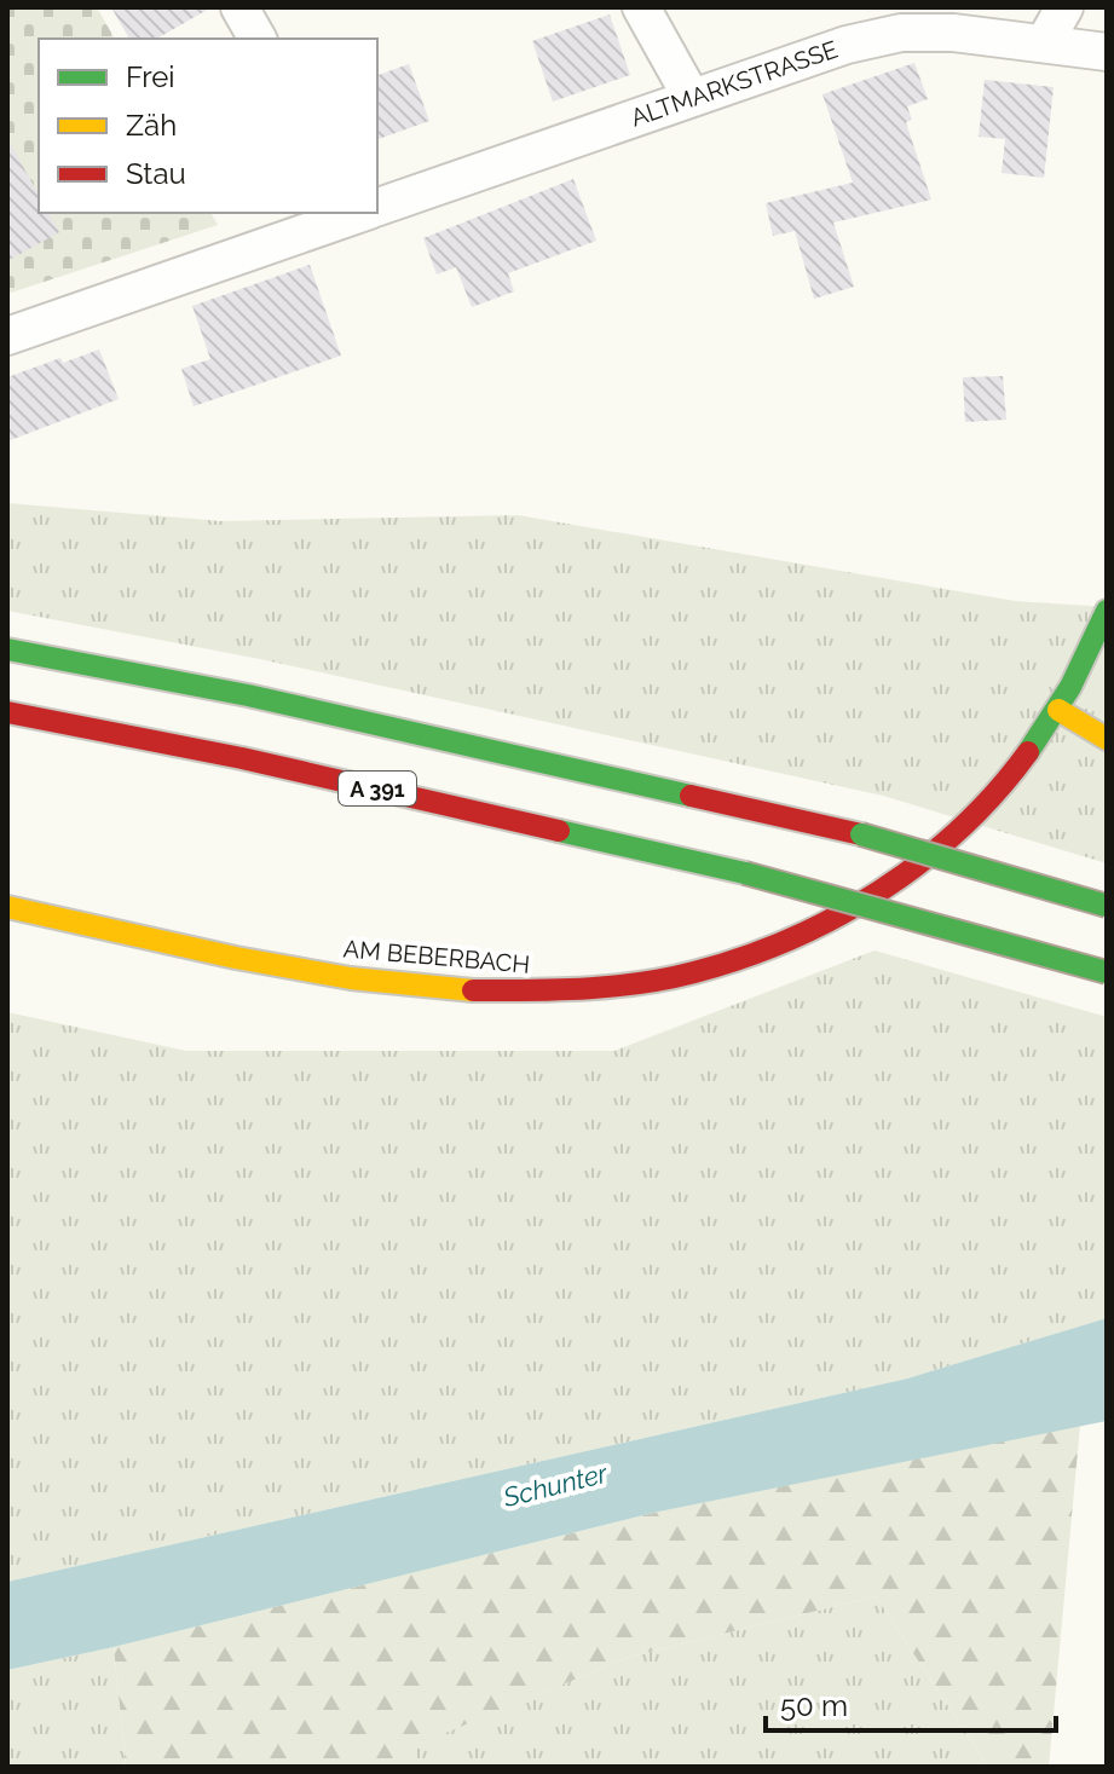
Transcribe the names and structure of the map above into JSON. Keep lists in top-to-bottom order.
{
  "streets": {
    "main road": ["A 391", "AM BEBERBACH"],
    "street": ["ALTMARKSTRASSE"]
  },
  "water": ["Schunter"],
  "legend": ["Frei", "Zäh", "Stau"],
  "scale_bar": "50 m"
}
